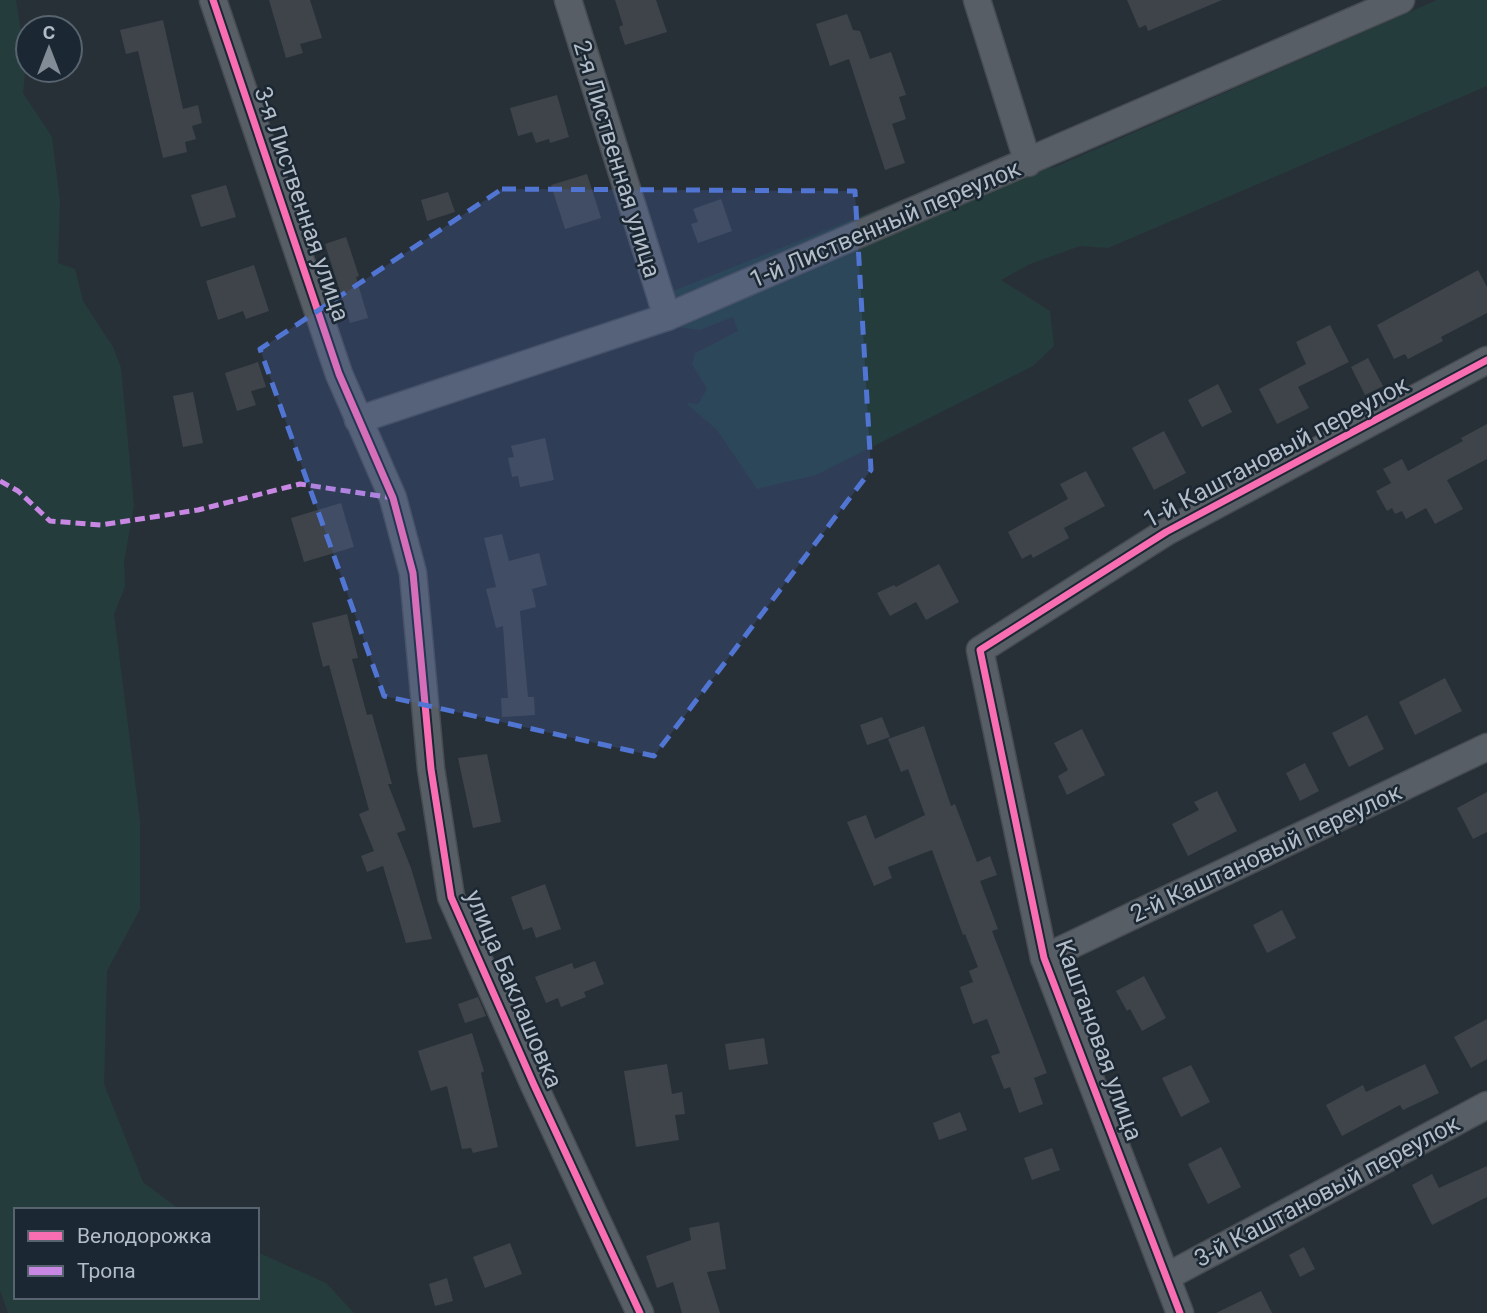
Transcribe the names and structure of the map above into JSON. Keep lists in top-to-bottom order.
{
  "streets": {
    "street": [
      "2-я Лиственная улица",
      "3-я Лиственная улица",
      "1-й Лиственный переулок",
      "1-й Каштановый переулок",
      "2-й Каштановый переулок",
      "улица Баклашовка",
      "Каштановая улица",
      "3-й Каштановый переулок"
    ]
  },
  "crossings": [
    ["2-я Лиственная улица", "1-й Лиственный переулок"],
    ["3-я Лиственная улица", "1-й Лиственный переулок"],
    ["3-я Лиственная улица", "улица Баклашовка"],
    ["1-й Каштановый переулок", "Каштановая улица"],
    ["2-й Каштановый переулок", "Каштановая улица"],
    ["Каштановая улица", "3-й Каштановый переулок"]
  ],
  "legend": ["Велодорожка", "Тропа"],
  "north": "top"
}
